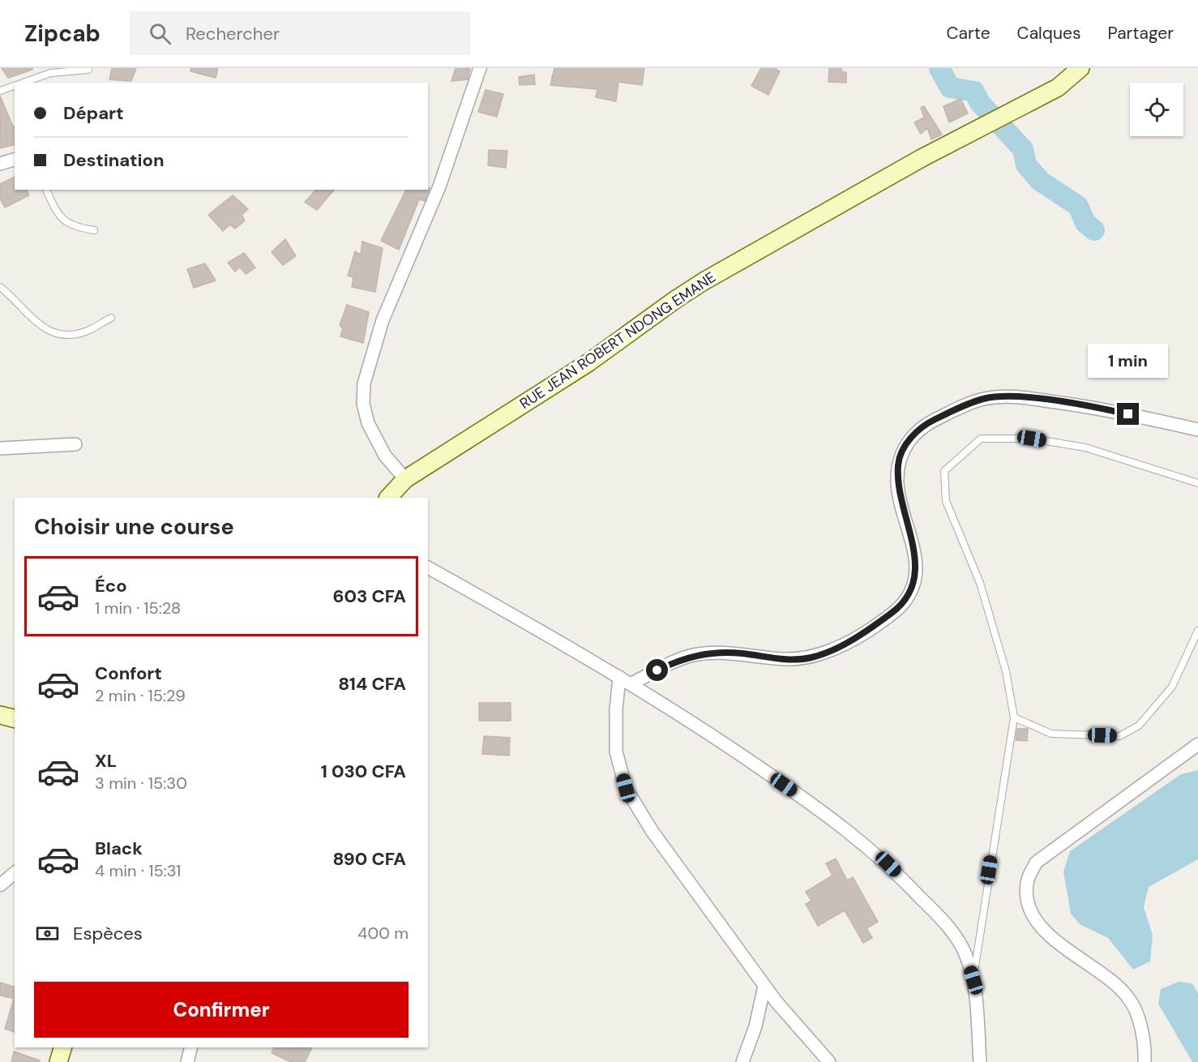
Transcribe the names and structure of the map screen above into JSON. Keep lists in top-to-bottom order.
{
  "streets": {
    "street": ["RUE JEAN ROBERT NDONG EMANE"]
  },
  "page": {
    "header": "Zipcab",
    "search": "Rechercher",
    "nav": ["Carte", "Calques", "Partager"],
    "banner": ["Départ", "Destination"],
    "bubble": "1 min",
    "heading": "Choisir une course",
    "list": [
      {
        "name": "Éco",
        "note": "1 min · 15:28",
        "value": "603 CFA"
      },
      {
        "name": "Confort",
        "note": "2 min · 15:29",
        "value": "814 CFA"
      },
      {
        "name": "XL",
        "note": "3 min · 15:30",
        "value": "1 030 CFA"
      },
      {
        "name": "Black",
        "note": "4 min · 15:31",
        "value": "890 CFA"
      }
    ],
    "pay": ["Espèces", "400 m"],
    "buttons": "Confirmer"
  }
}
